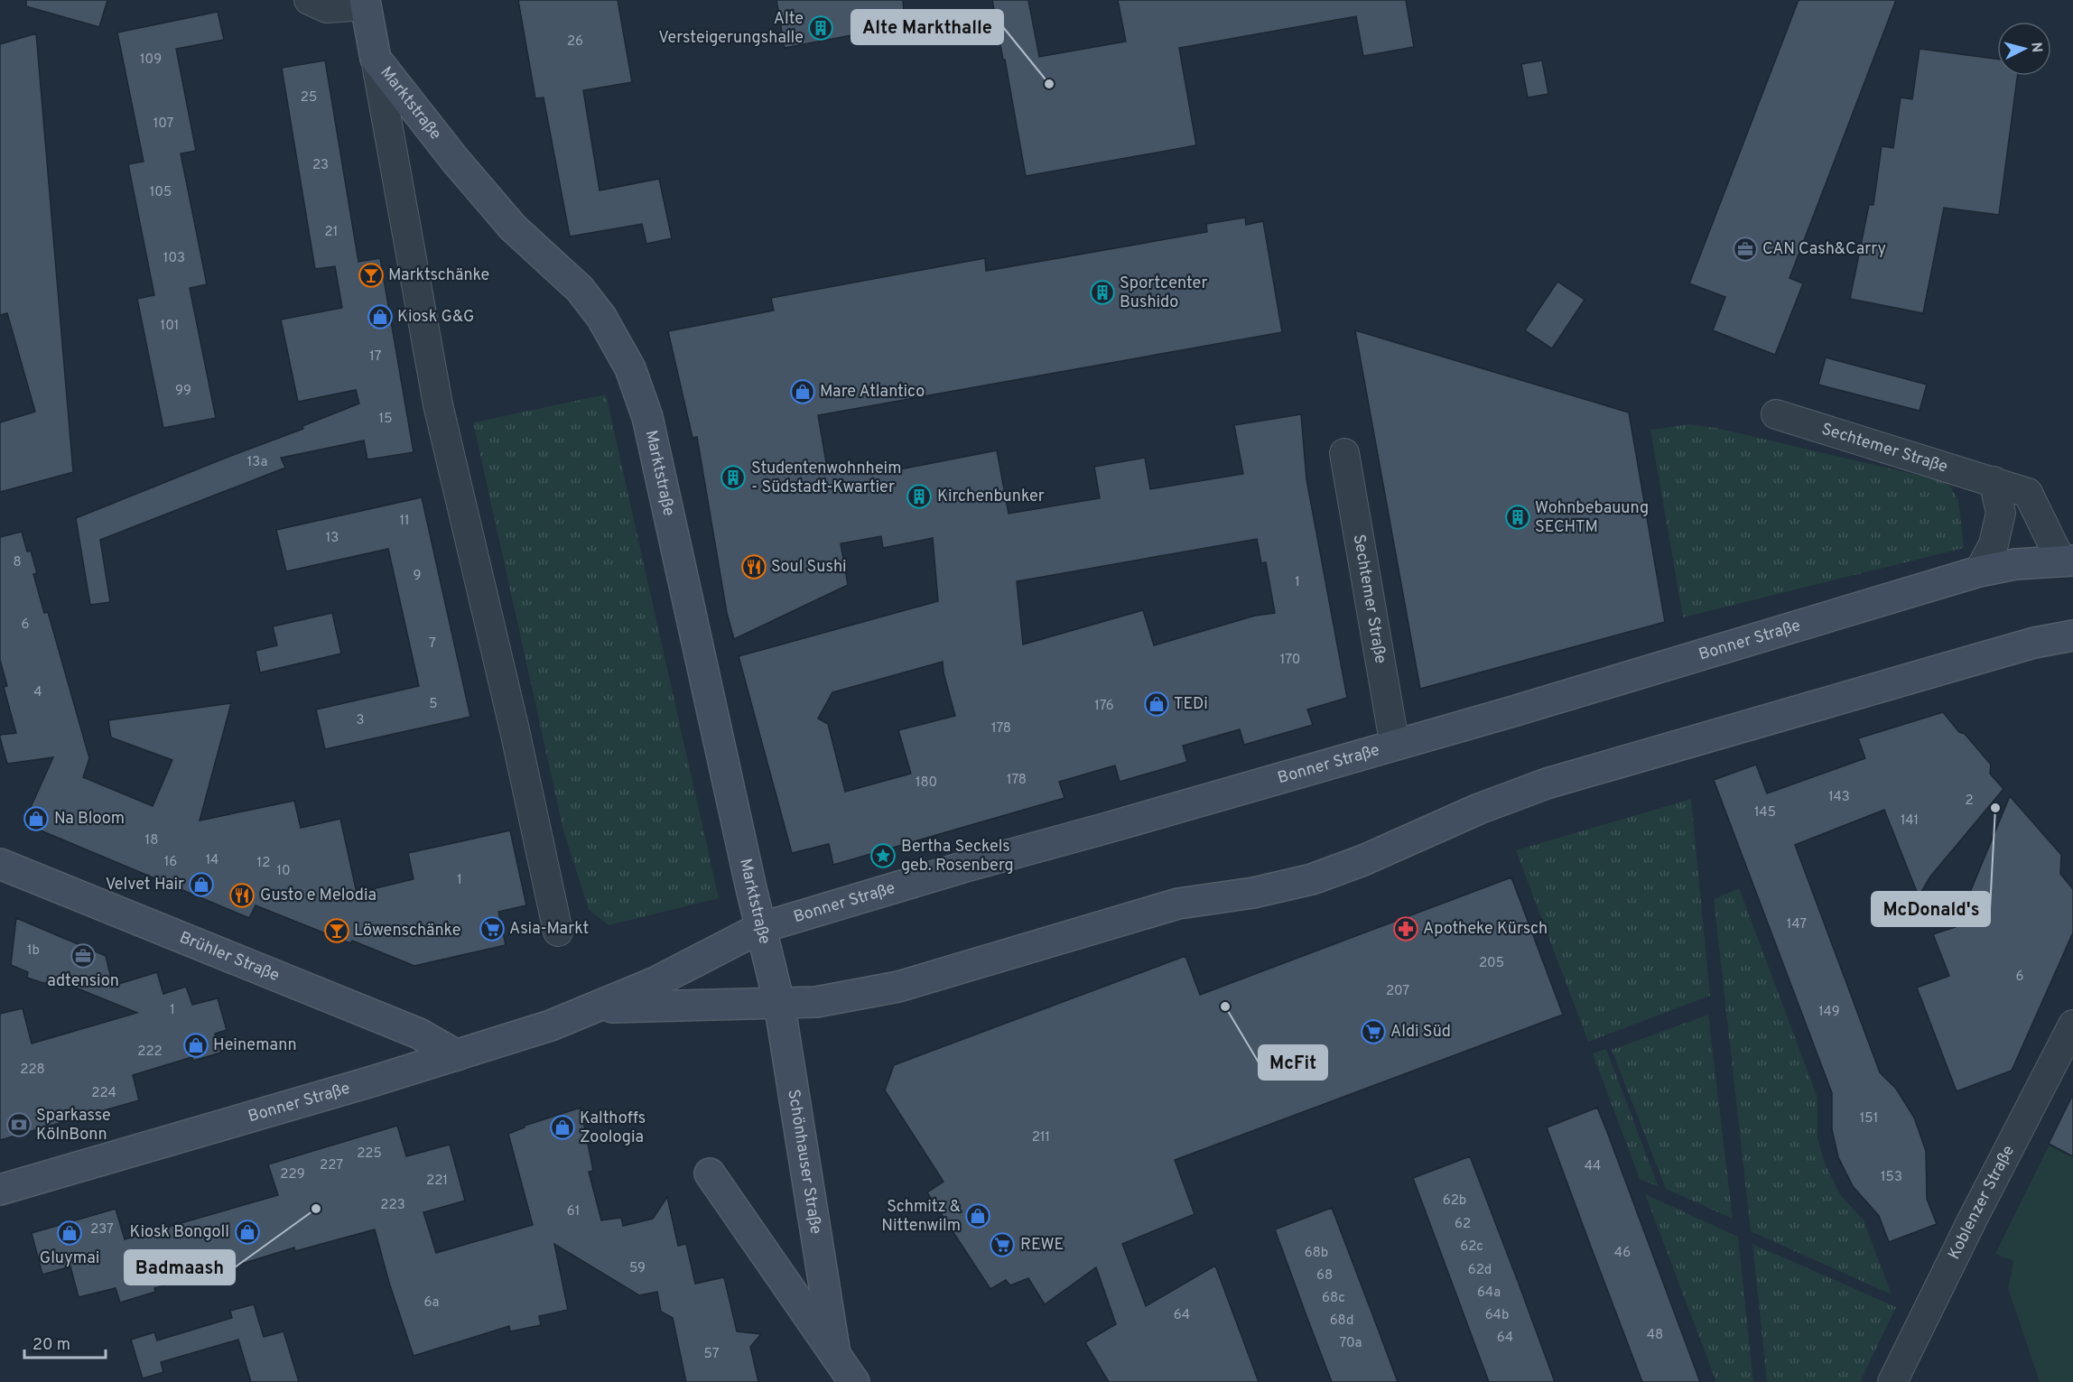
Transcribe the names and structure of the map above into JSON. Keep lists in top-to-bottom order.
{
  "streets": {
    "main road": [
      "Marktstraße",
      "Bonner Straße",
      "Brühler Straße",
      "Schönhauser Straße"
    ],
    "street": ["Sechtemer Straße", "Koblenzer Straße"]
  },
  "crossings": [
    ["Marktstraße", "Bonner Straße"],
    ["Marktstraße", "Schönhauser Straße"],
    ["Sechtemer Straße", "Bonner Straße"],
    ["Bonner Straße", "Brühler Straße"],
    ["Bonner Straße", "Schönhauser Straße"]
  ],
  "places": {
    "building": [
      "Alte Versteigerungshalle",
      "Sportcenter Bushido",
      "Studentenwohnheim - Südstadt-Kwartier",
      "Kirchenbunker",
      "Wohnbebauung SECHTM"
    ],
    "other": [
      "Alte Markthalle",
      "McDonald's",
      "McFit",
      "Badmaash"
    ],
    "office": ["CAN Cash&Carry", "adtension"],
    "bar": ["Marktschänke", "Löwenschänke"],
    "shop": [
      "Kiosk G&G",
      "Mare Atlantico",
      "TEDi",
      "Na Bloom",
      "Velvet Hair",
      "Heinemann",
      "Kalthoffs Zoologia",
      "Schmitz & Nittenwilm",
      "Kiosk Bongoll",
      "Gluymai"
    ],
    "restaurant": ["Soul Sushi", "Gusto e Melodia"],
    "place": ["Bertha Seckels geb. Rosenberg"],
    "supermarket": ["Asia-Markt", "Aldi Süd", "REWE"],
    "pharmacy": ["Apotheke Kürsch"],
    "bank": ["Sparkasse KölnBonn"]
  },
  "house_numbers": [
    "26",
    "109",
    "25",
    "107",
    "23",
    "105",
    "21",
    "103",
    "101",
    "17",
    "99",
    "15",
    "13a",
    "11",
    "13",
    "8",
    "9",
    "1",
    "6",
    "7",
    "170",
    "4",
    "5",
    "176",
    "3",
    "178",
    "178",
    "180",
    "143",
    "2",
    "145",
    "141",
    "18",
    "14",
    "16",
    "12",
    "10",
    "1",
    "147",
    "1b",
    "205",
    "6",
    "207",
    "1",
    "149",
    "222",
    "228",
    "224",
    "151",
    "211",
    "225",
    "227",
    "44",
    "229",
    "153",
    "221",
    "62b",
    "223",
    "61",
    "62",
    "237",
    "62c",
    "68b",
    "46",
    "59",
    "62d",
    "68",
    "64a",
    "68c",
    "6a",
    "64",
    "64b",
    "68d",
    "48",
    "64",
    "70a",
    "57"
  ],
  "scale_bar": "20 m",
  "north": "right"
}
